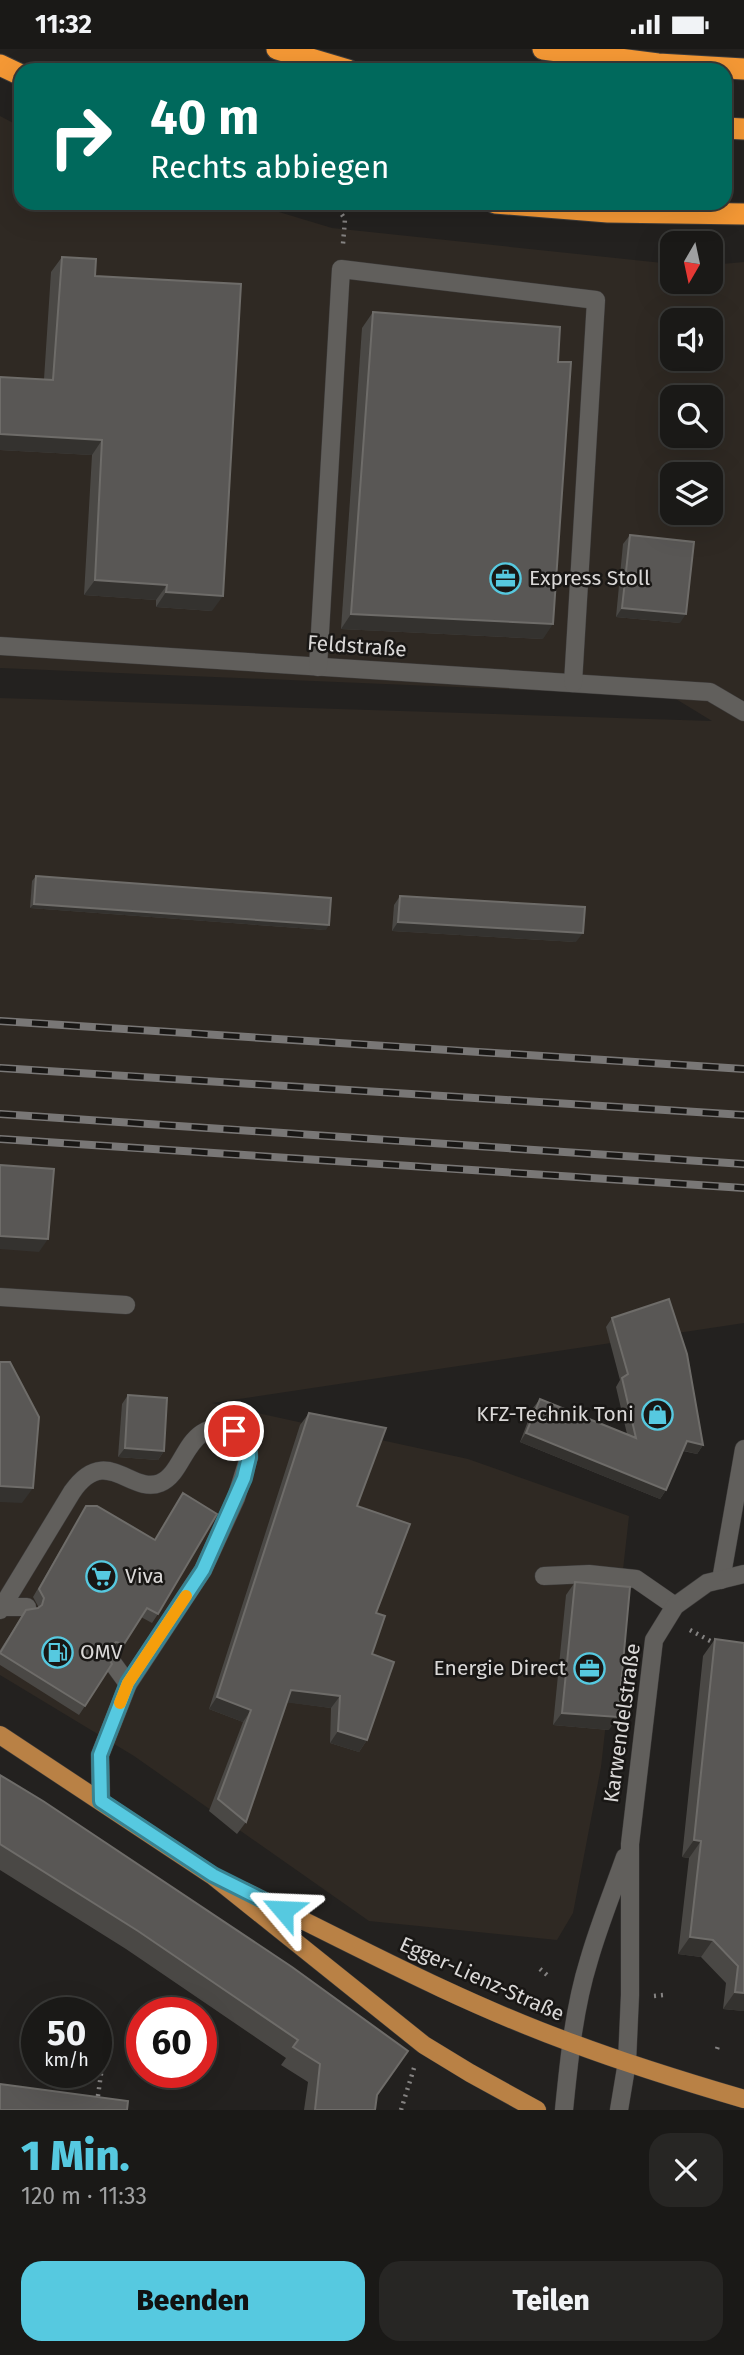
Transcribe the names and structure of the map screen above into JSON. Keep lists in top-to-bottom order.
{
  "streets": {
    "main road": ["Egger-Lienz-Straße"],
    "street": ["Feldstraße", "Karwendelstraße"]
  },
  "crossings": [
    ["Karwendelstraße", "Egger-Lienz-Straße"]
  ],
  "places": {
    "office": ["Express Stoll", "Energie Direct"],
    "shop": ["KFZ-Technik Toni"],
    "supermarket": ["Viva"],
    "fuel station": ["OMV"]
  },
  "north": "bottom",
  "page": {
    "status": "11:32",
    "turn": ["40 m", "Rechts abbiegen"],
    "speed": "50 km/h",
    "limit": "60",
    "heading": ["1 Min.", "120 m · 11:33"],
    "buttons": ["Beenden", "Teilen"]
  }
}
